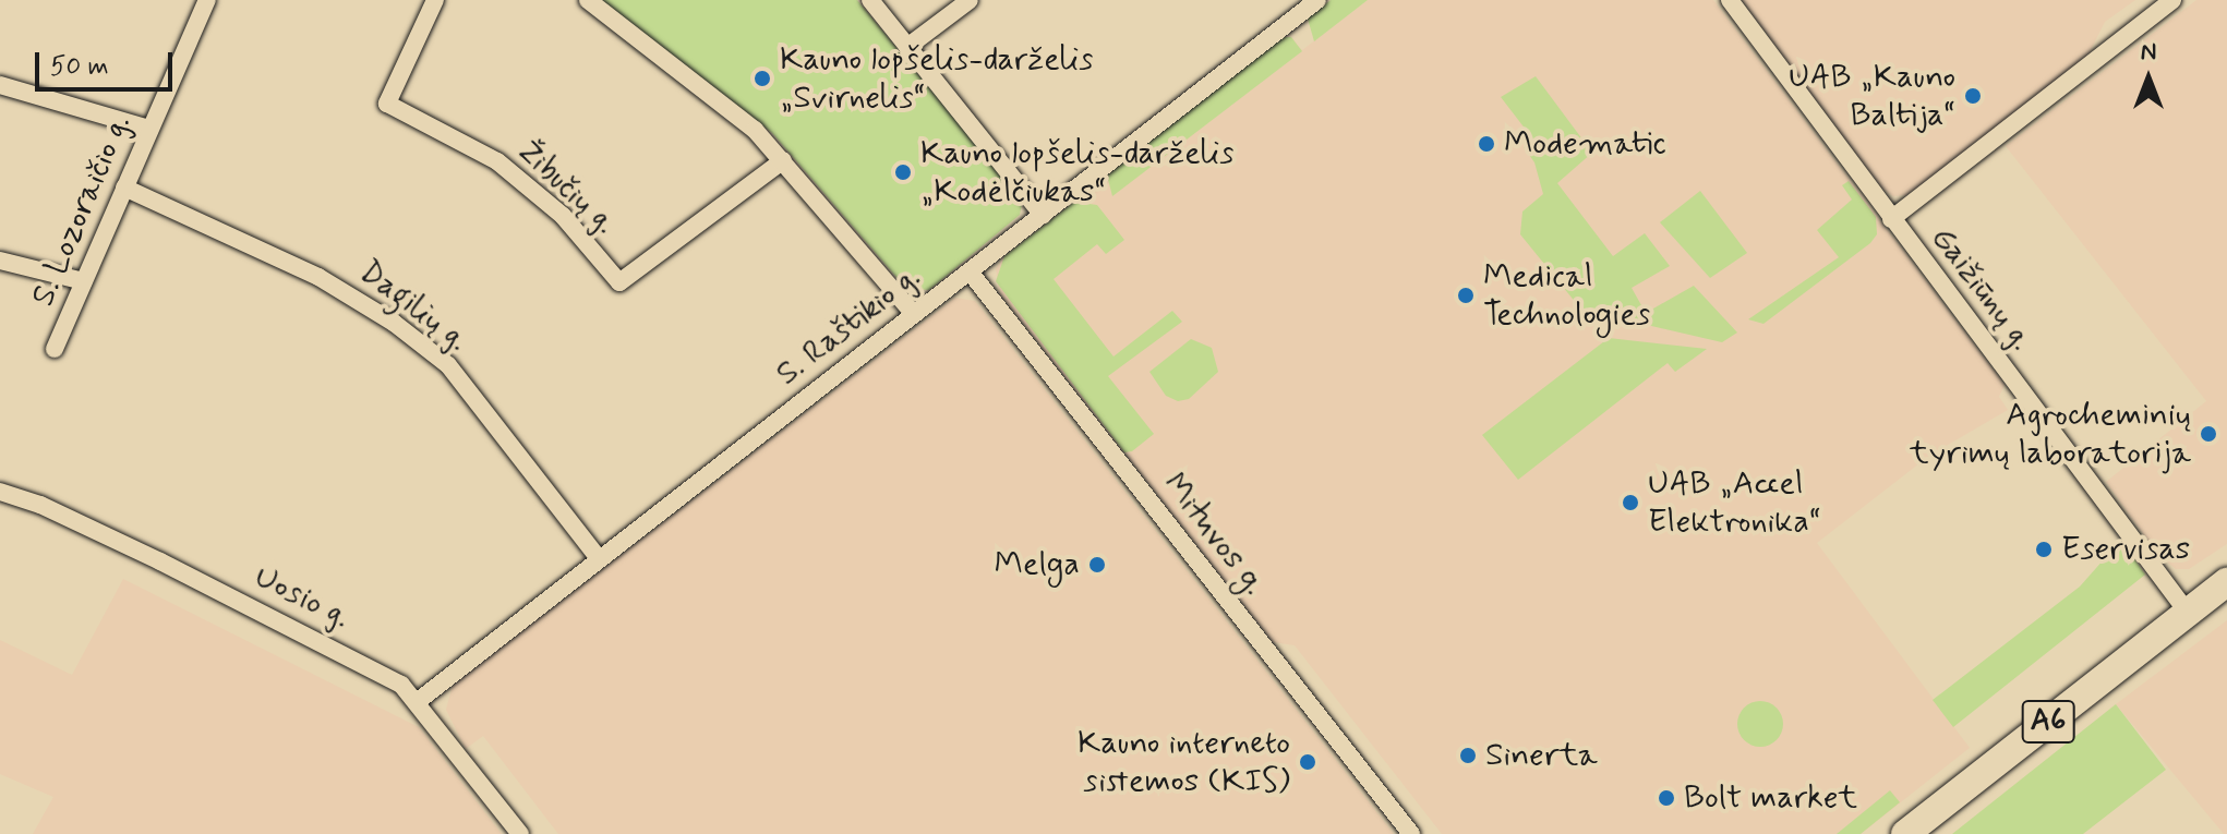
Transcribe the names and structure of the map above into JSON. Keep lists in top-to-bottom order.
{
  "streets": {
    "main road": ["A6"],
    "street": [
      "Žibučių g.",
      "S. Lozoraičio g.",
      "Gaižiūnų g.",
      "Dagilių g.",
      "S. Raštikio g.",
      "Mituvos g.",
      "Uosio g."
    ]
  },
  "crossings": [
    ["S. Lozoraičio g.", "Dagilių g."],
    ["Gaižiūnų g.", "A6"],
    ["Dagilių g.", "S. Raštikio g."],
    ["S. Raštikio g.", "Mituvos g."],
    ["S. Raštikio g.", "Uosio g."]
  ],
  "places": [
    "Kauno lopšelis-darželis „Svirnelis“",
    "UAB „Kauno Baltija“",
    "Modematic",
    "Kauno lopšelis-darželis „Kodėlčiukas“",
    "Medical Technologies",
    "Agrocheminių tyrimų laboratorija",
    "UAB „Accel Elektronika“",
    "Eservisas",
    "Melga",
    "Sinerta",
    "Kauno interneto sistemos (KIS)",
    "Bolt market"
  ],
  "scale_bar": "50 m",
  "north": "top"
}
